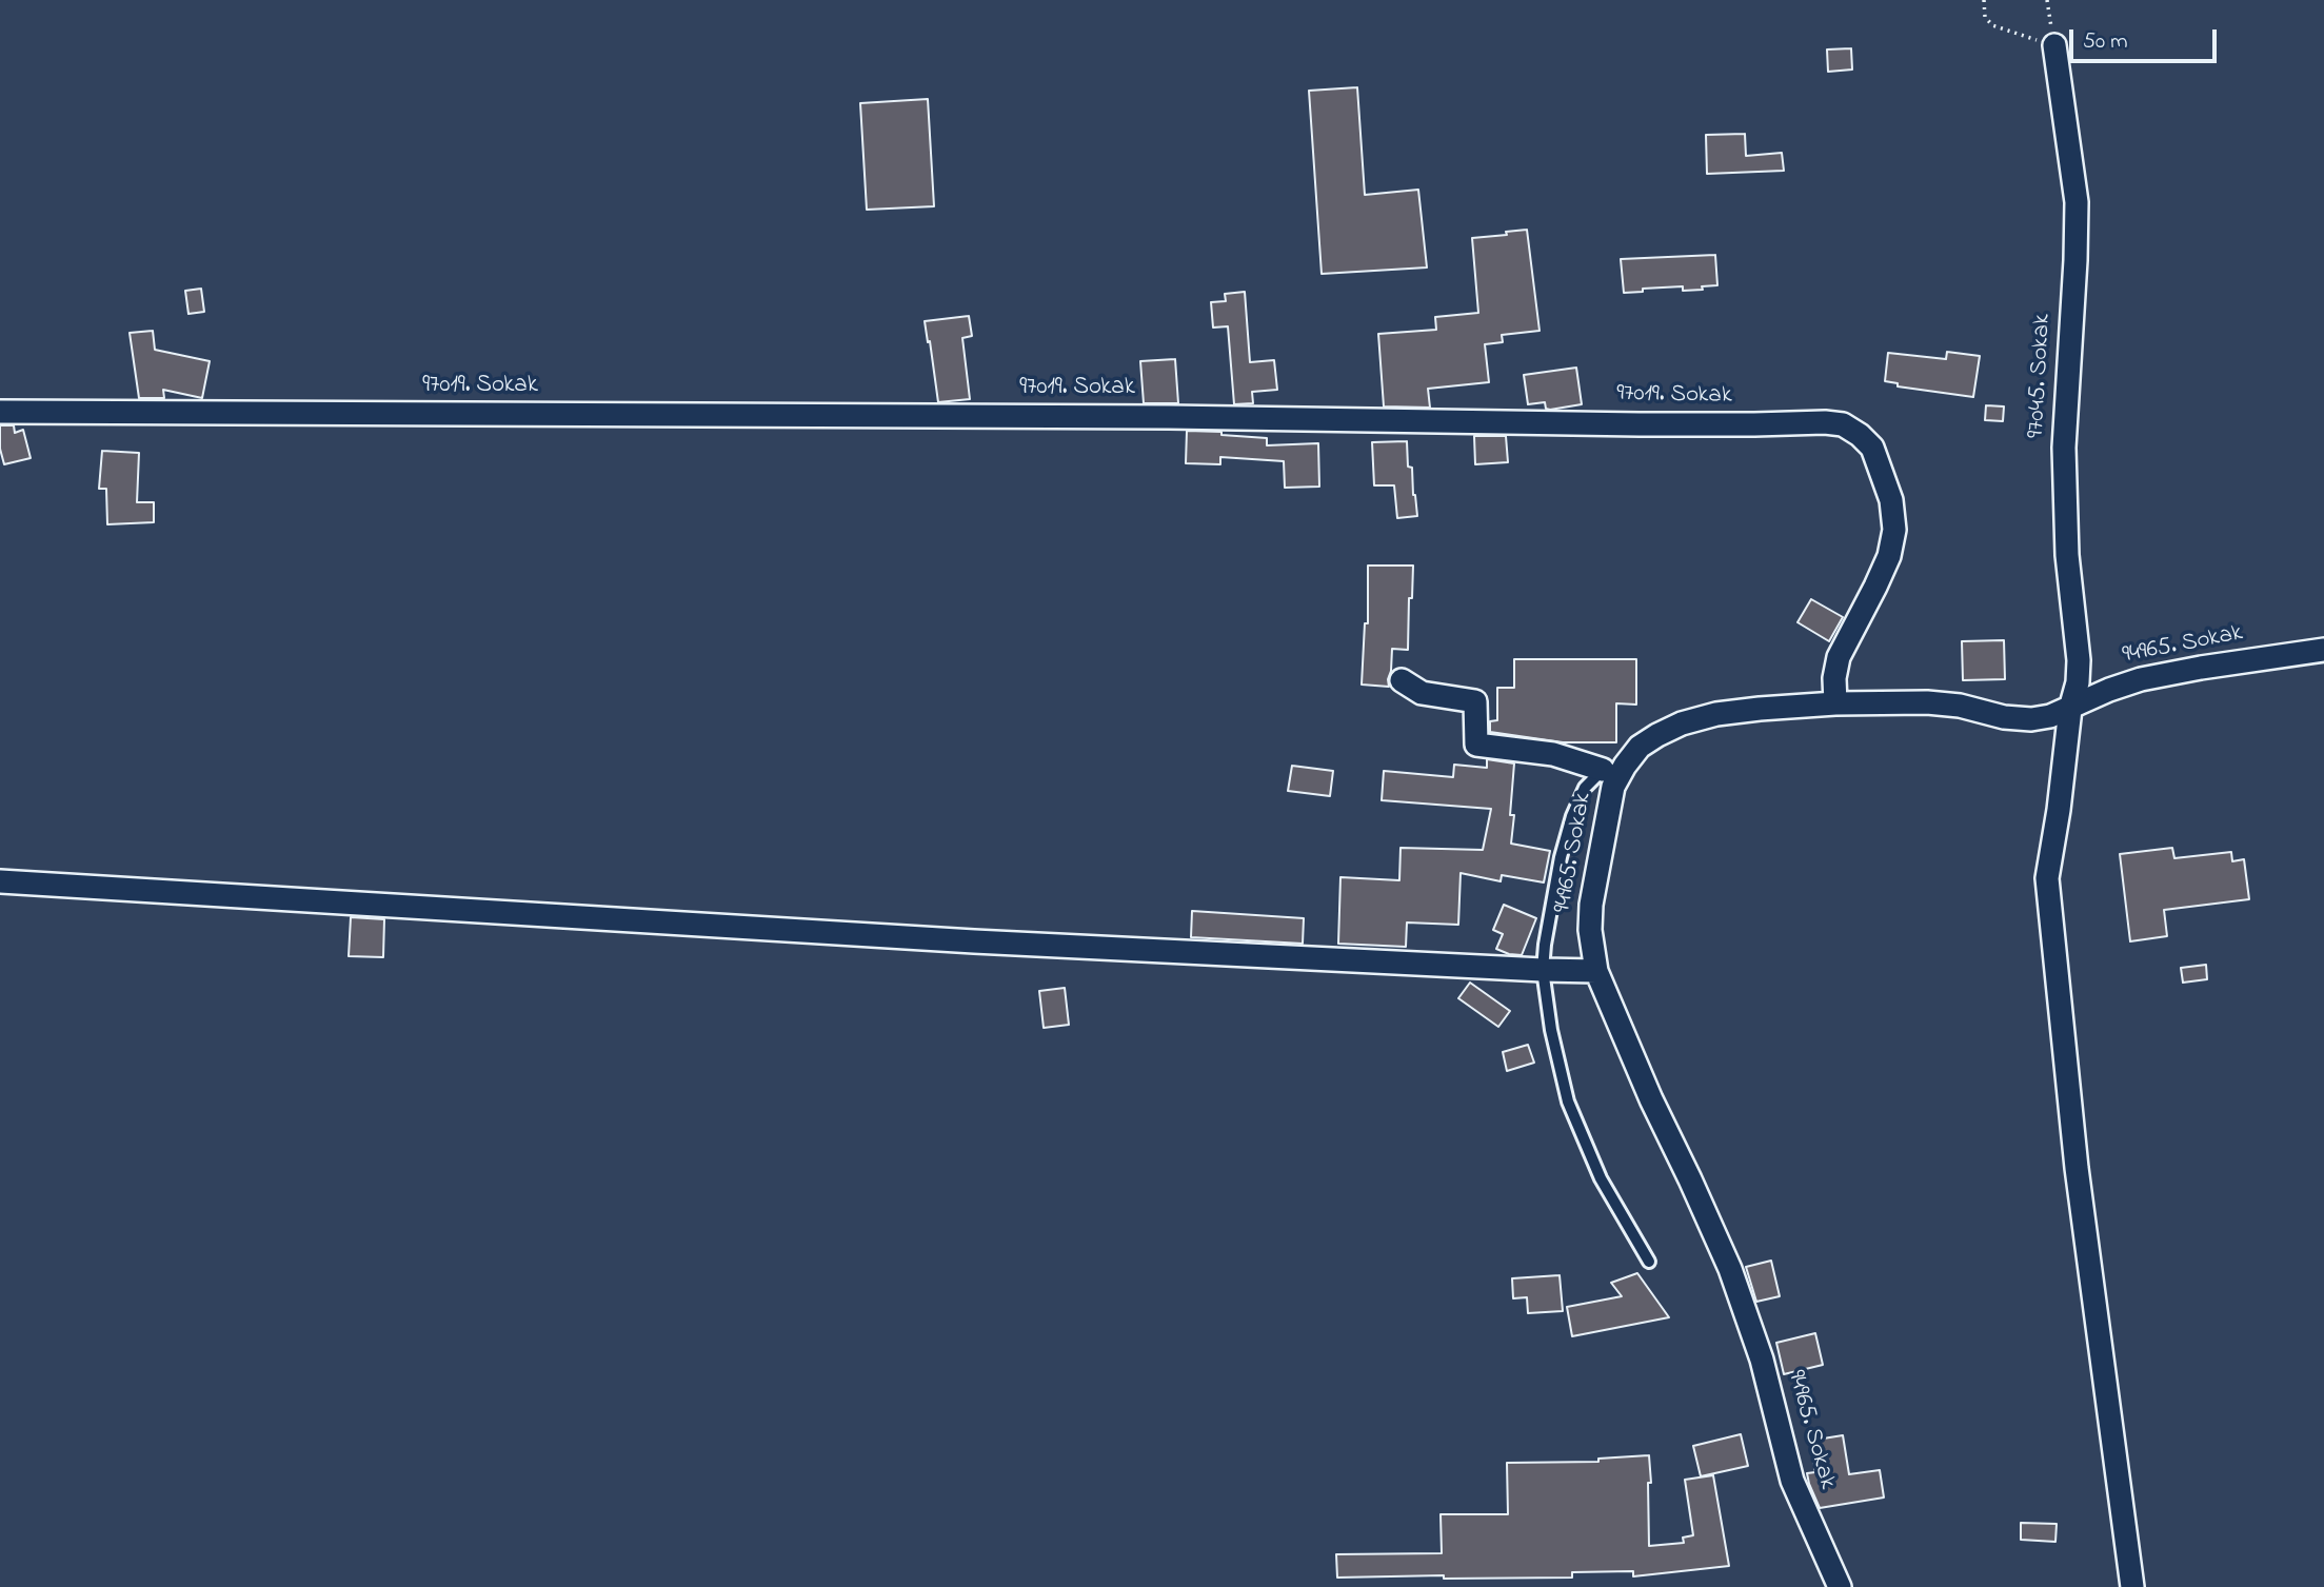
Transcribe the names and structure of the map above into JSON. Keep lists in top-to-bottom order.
{
  "streets": {
    "street": ["97045. Sokak", "97019. Sokak", "94965. Sokak"]
  },
  "crossings": [
    ["97045. Sokak", "94965. Sokak"],
    ["97019. Sokak", "94965. Sokak"]
  ],
  "scale_bar": "50 m"
}
